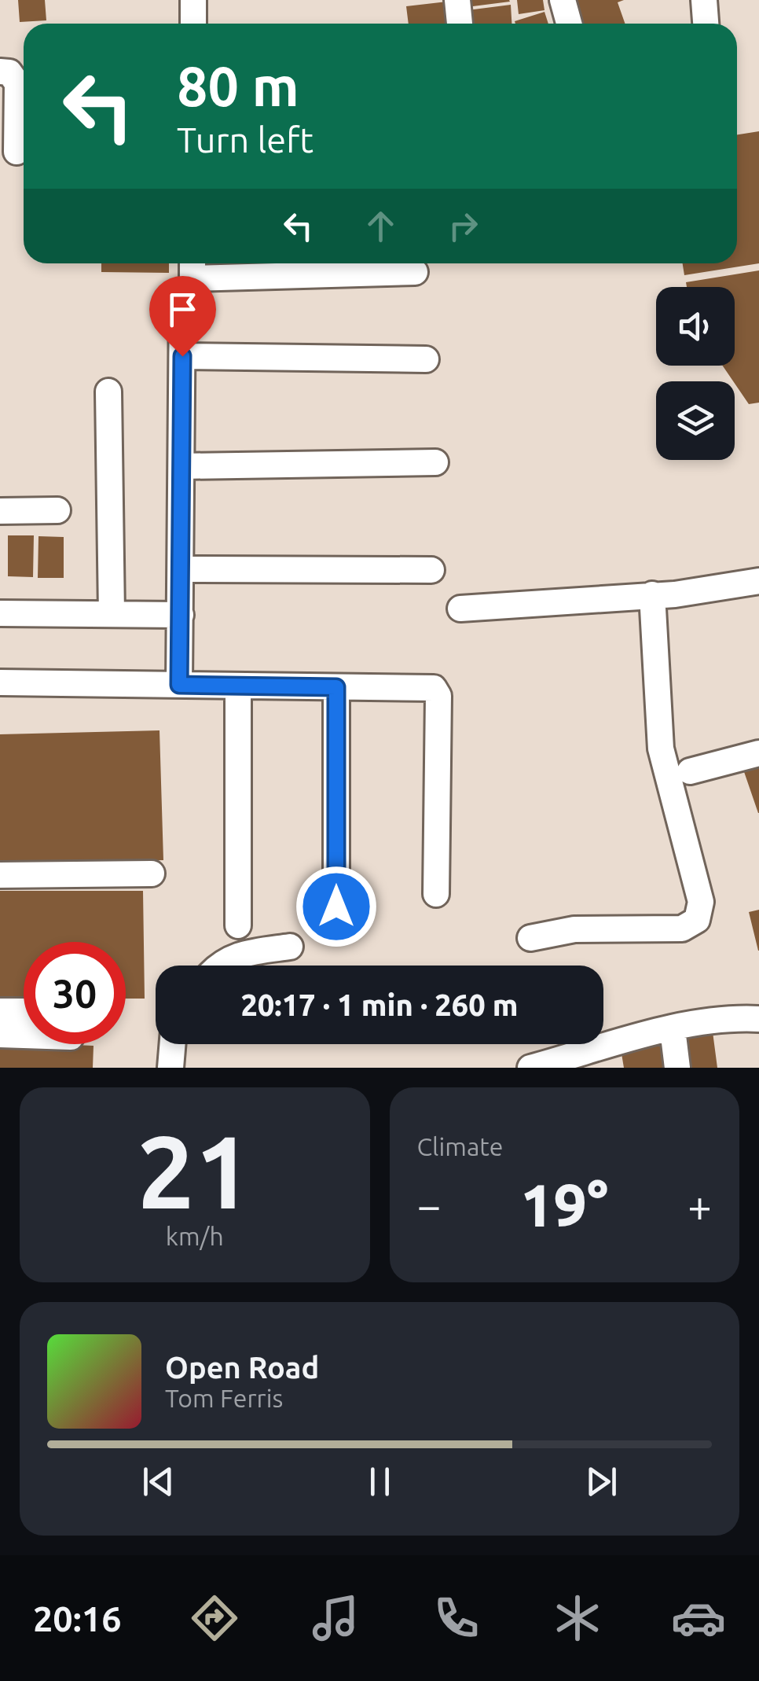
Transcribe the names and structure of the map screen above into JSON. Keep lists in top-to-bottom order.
{
  "page": {
    "turn": ["80 m", "Turn left"],
    "limit": "30",
    "trip": "20:17 · 1 min · 260 m",
    "tile": [
      ["21", "km/h"],
      "Climate"
    ],
    "heat": ["−", "19°", "+"],
    "song": ["Open Road", "Tom Ferris"],
    "tabs": "20:16"
  }
}
